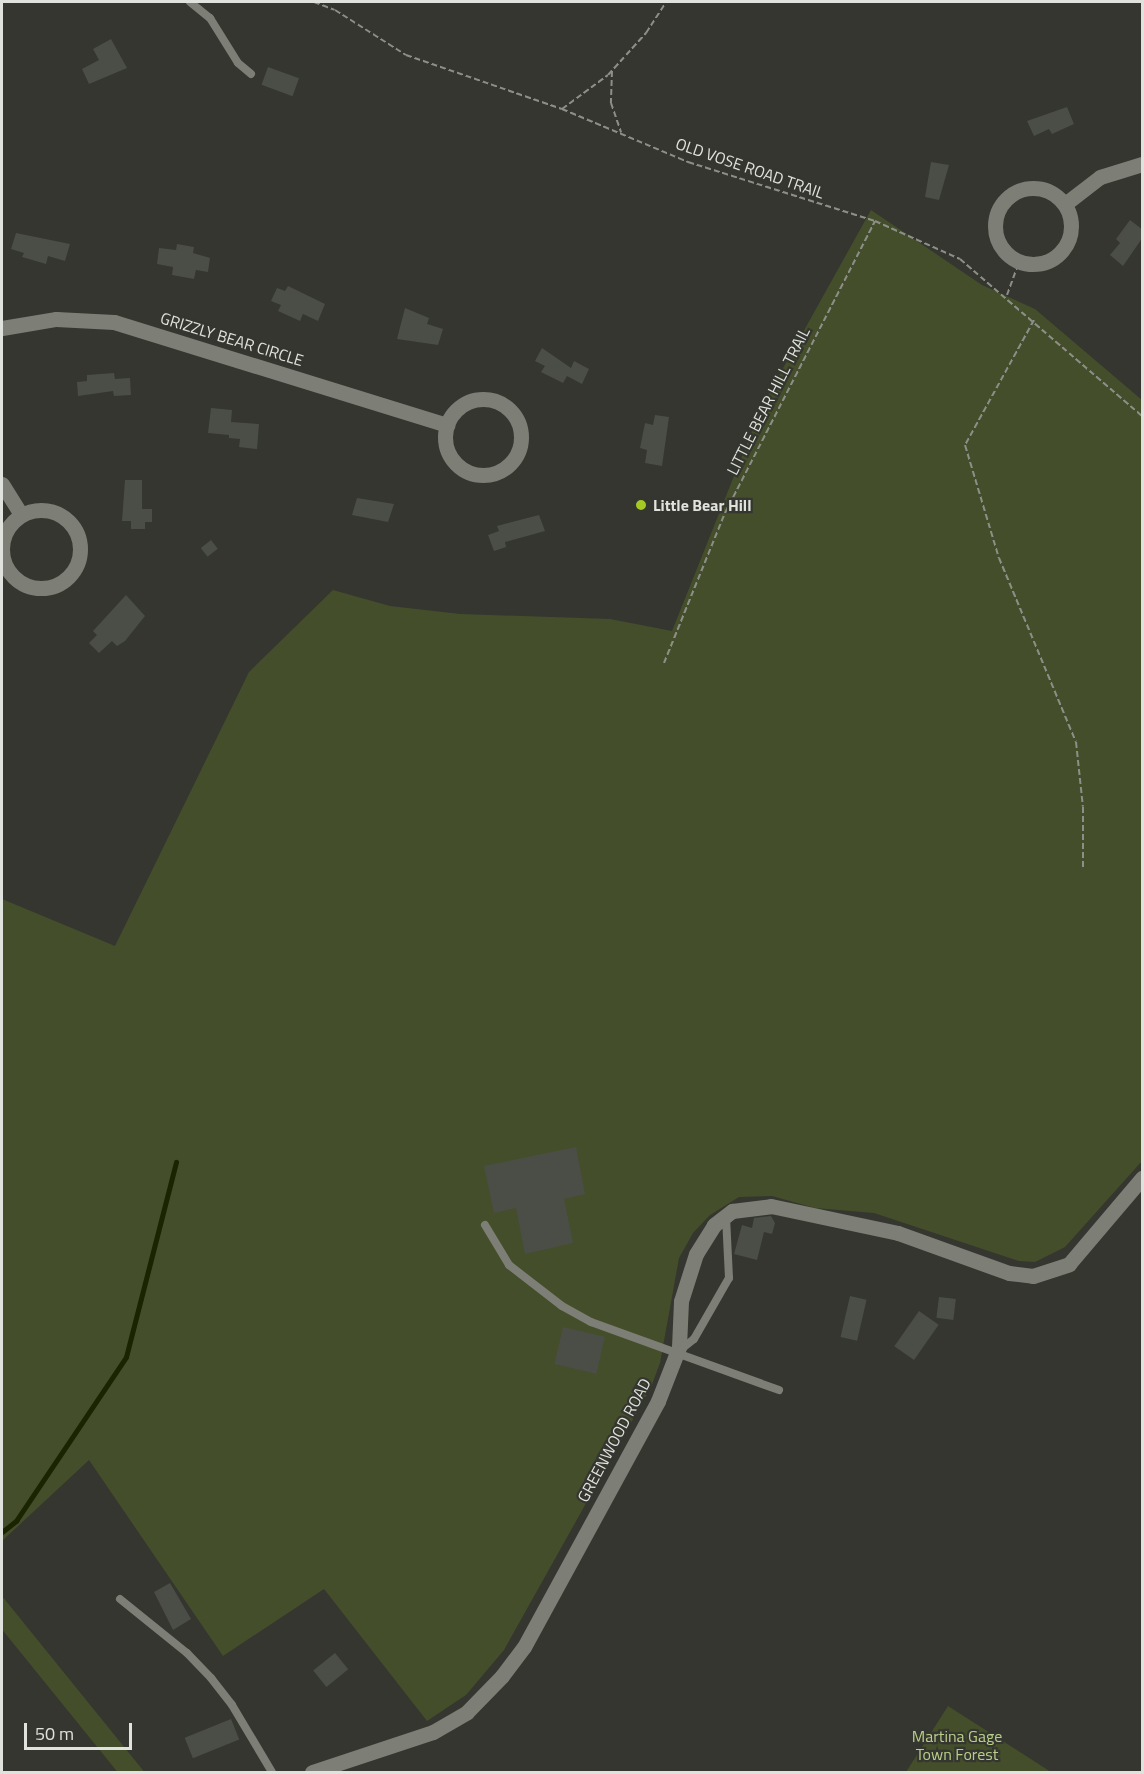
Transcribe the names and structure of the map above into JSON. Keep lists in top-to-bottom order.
{
  "streets": {
    "street": ["GRIZZLY BEAR CIRCLE", "GREENWOOD ROAD"],
    "path": ["OLD VOSE ROAD TRAIL", "LITTLE BEAR HILL TRAIL"]
  },
  "crossings": [
    ["OLD VOSE ROAD TRAIL", "LITTLE BEAR HILL TRAIL"]
  ],
  "parks": ["Martina Gage Town Forest"],
  "places": ["Little Bear Hill"],
  "scale_bar": "50 m"
}
